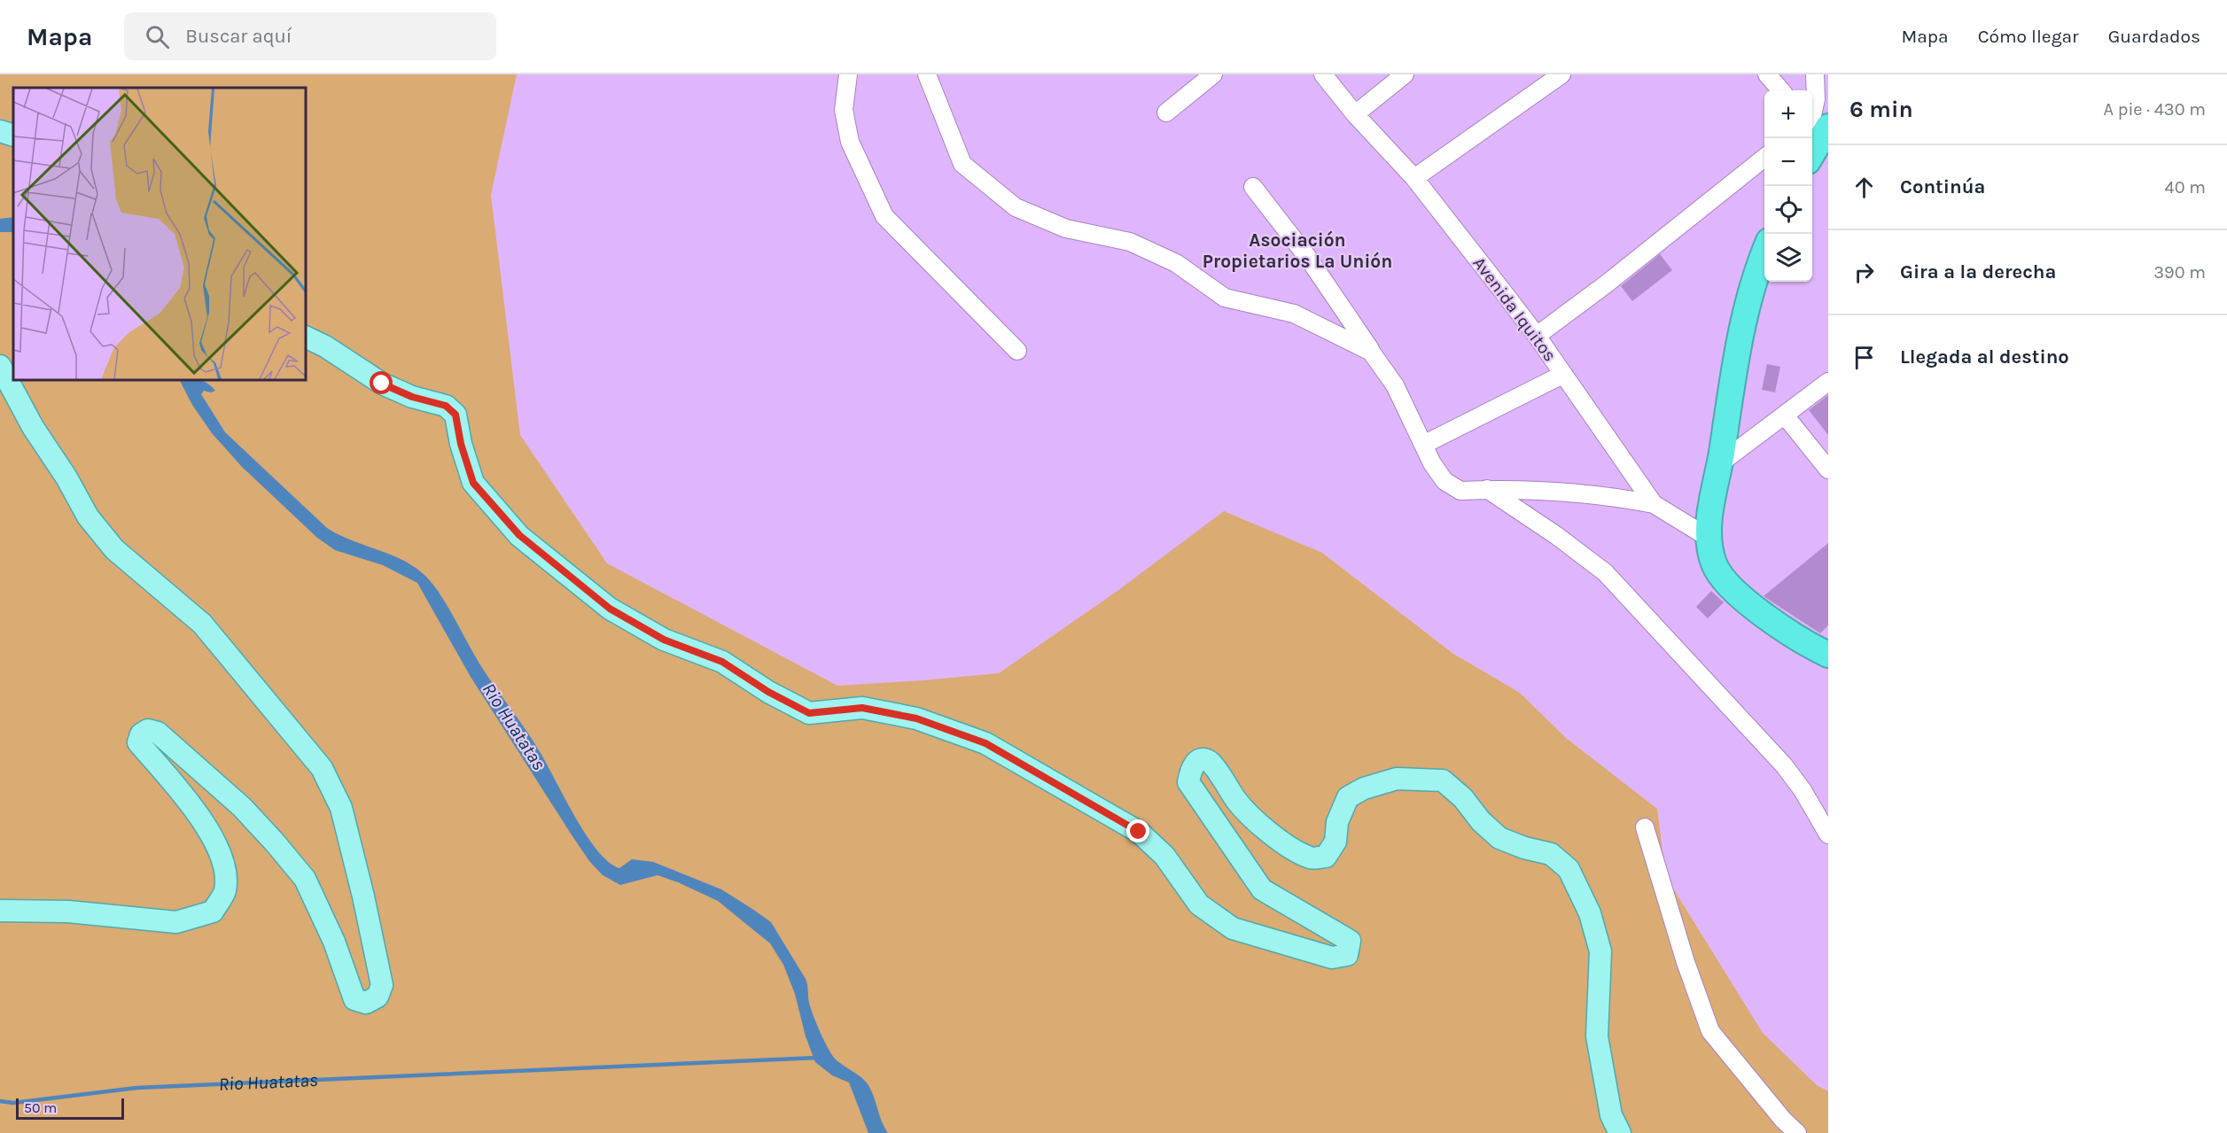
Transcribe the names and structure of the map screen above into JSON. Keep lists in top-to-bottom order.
{
  "streets": {
    "street": ["Avenida Iquitos"]
  },
  "districts": ["Asociación Propietarios La Unión"],
  "water": ["Rio Huatatas"],
  "scale_bar": "50 m",
  "page": {
    "header": "Mapa",
    "search": "Buscar aquí",
    "nav": ["Mapa", "Cómo llegar", "Guardados"],
    "heading": ["6 min", "A pie · 430 m"],
    "map_buttons": ["+", "−"],
    "list": [
      ["Continúa", "40 m"],
      ["Gira a la derecha", "390 m"],
      "Llegada al destino"
    ],
    "scale": "50 m"
  }
}
